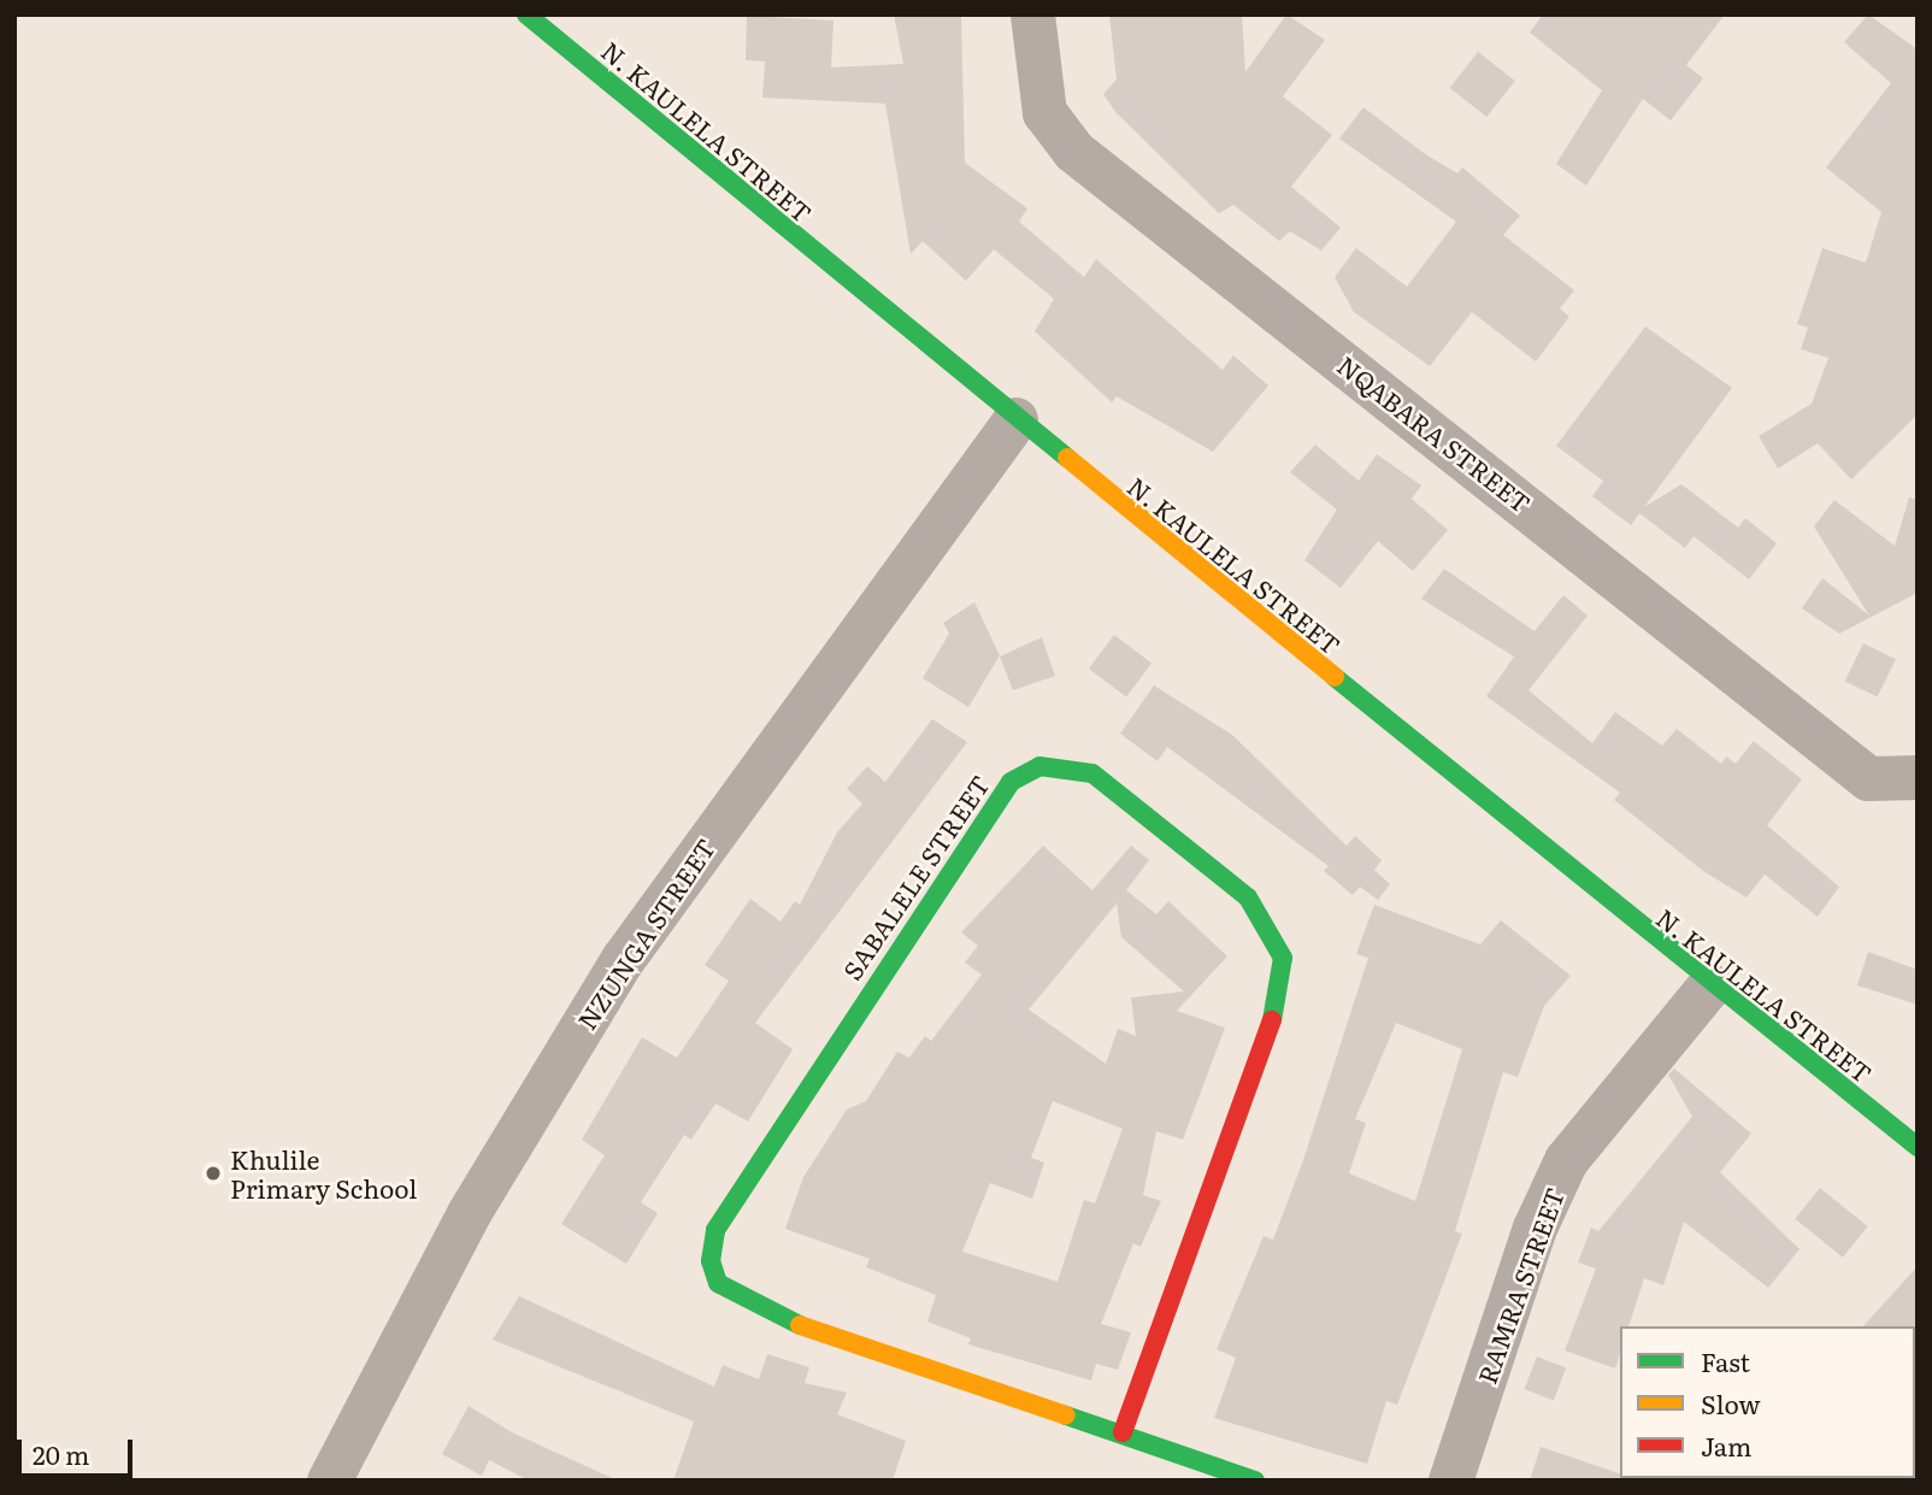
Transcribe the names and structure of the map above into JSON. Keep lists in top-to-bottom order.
{
  "streets": {
    "street": [
      "N. KAULELA STREET",
      "NQABARA STREET",
      "SABALELE STREET",
      "NZUNGA STREET",
      "RAMRA STREET"
    ]
  },
  "crossings": [
    ["N. KAULELA STREET", "NZUNGA STREET"],
    ["N. KAULELA STREET", "RAMRA STREET"]
  ],
  "places": ["Khulile Primary School"],
  "legend": ["Fast", "Slow", "Jam"],
  "scale_bar": "20 m"
}
